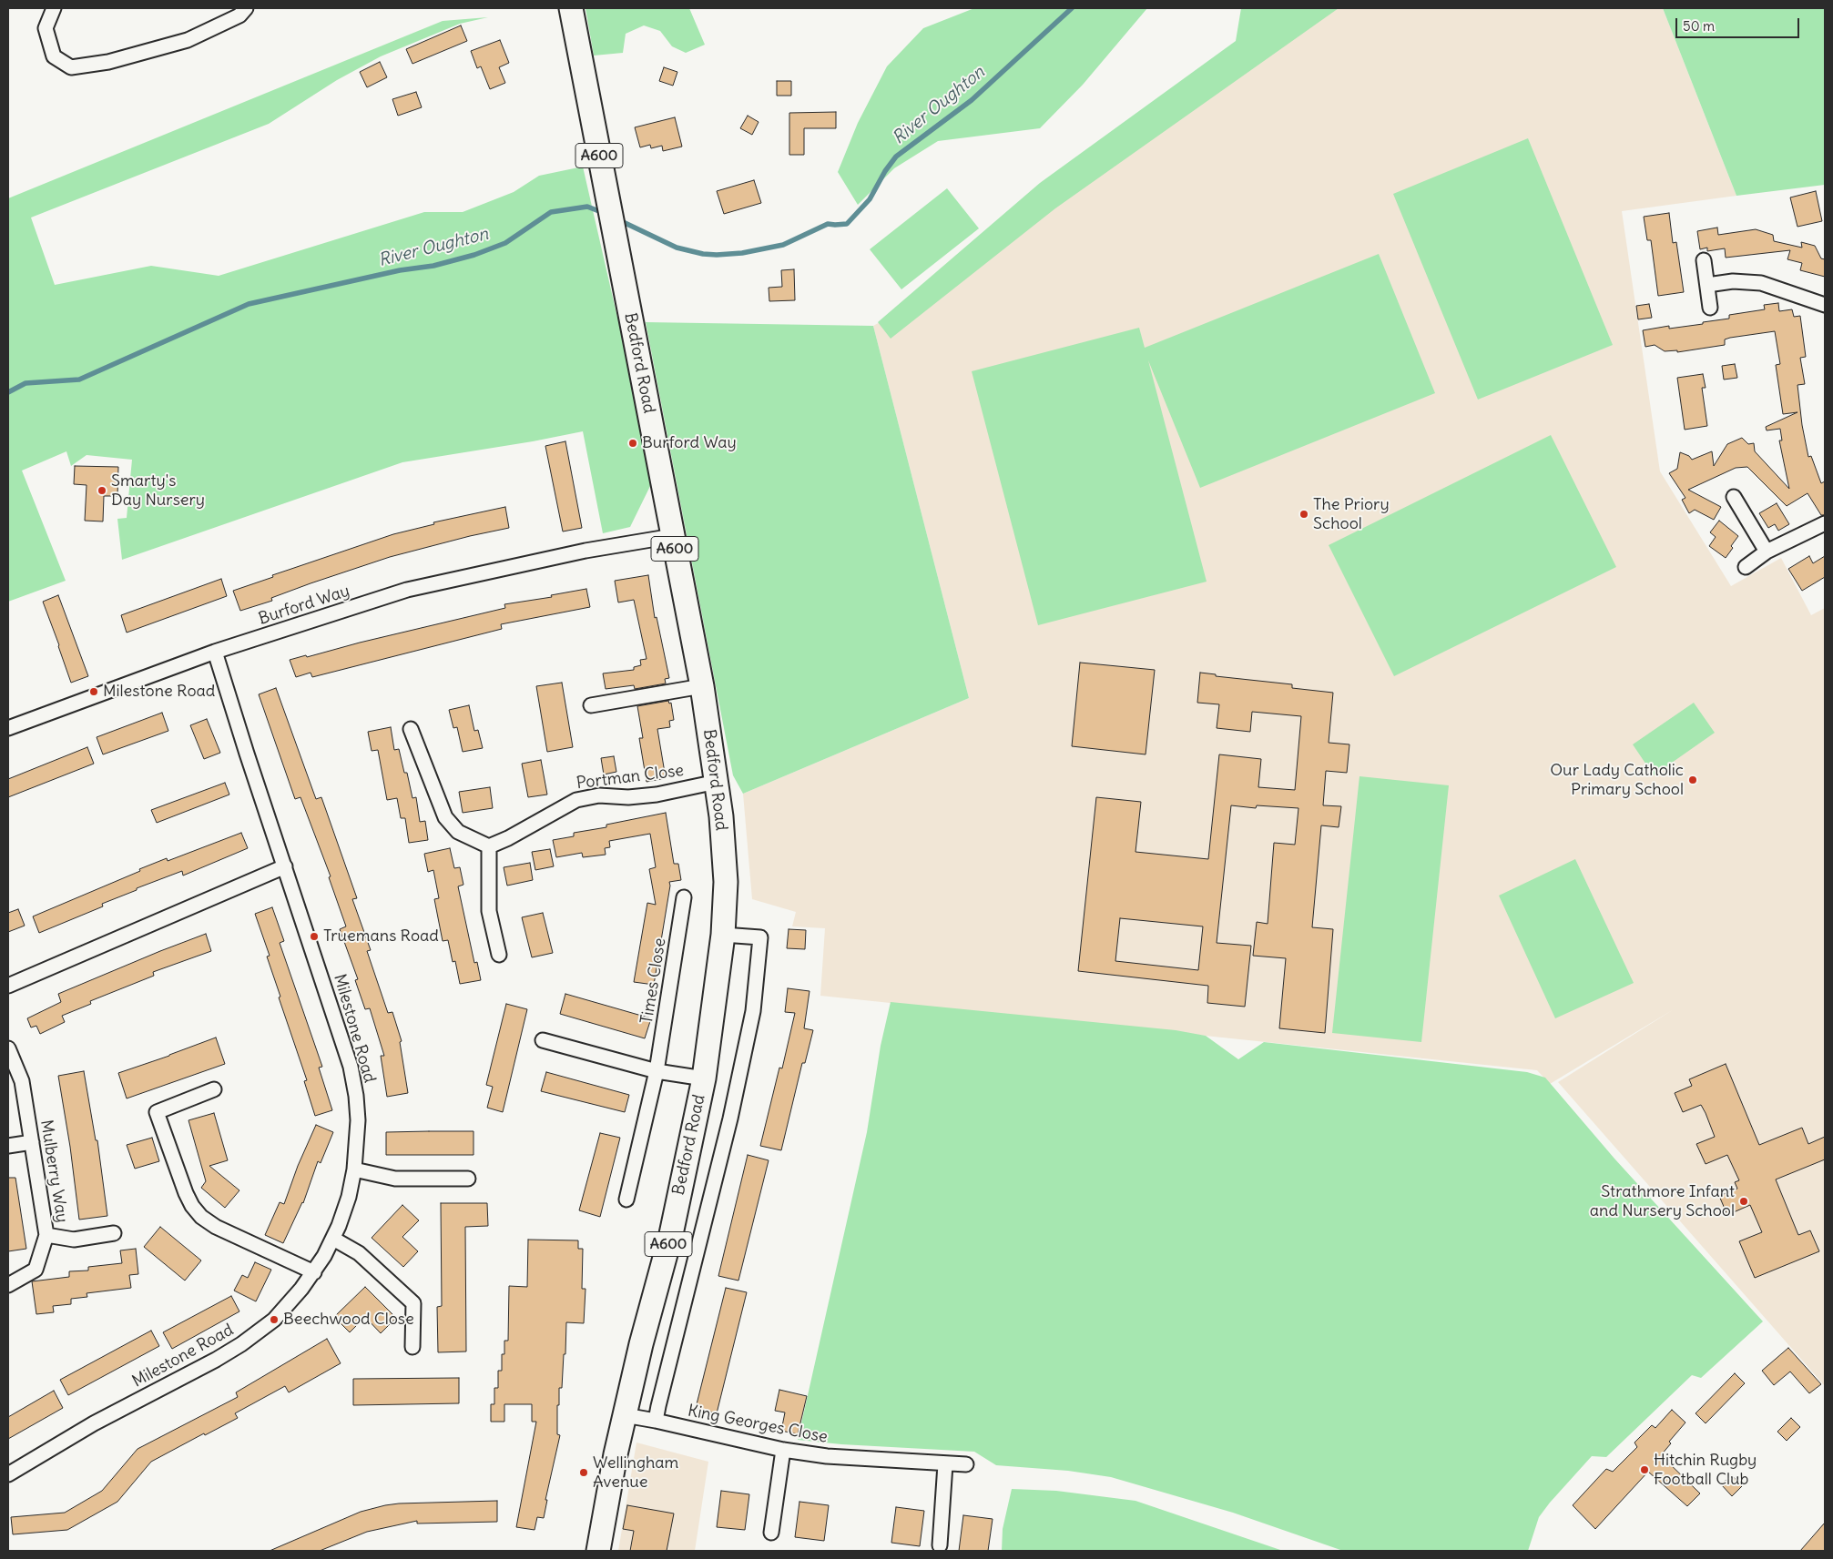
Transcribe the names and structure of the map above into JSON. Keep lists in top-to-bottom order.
{
  "streets": {
    "main road": ["A600", "Bedford Road"],
    "street": [
      "Burford Way",
      "Portman Close",
      "Times Close",
      "Milestone Road",
      "Mulberry Way",
      "King Georges Close"
    ]
  },
  "crossings": [
    ["Bedford Road", "Burford Way"],
    ["Bedford Road", "Portman Close"],
    ["Bedford Road", "King Georges Close"],
    ["Burford Way", "Milestone Road"]
  ],
  "water": ["River Oughton"],
  "places": [
    "Burford Way",
    "Smarty's Day Nursery",
    "The Priory School",
    "Milestone Road",
    "Our Lady Catholic Primary School",
    "Truemans Road",
    "Strathmore Infant and Nursery School",
    "Beechwood Close",
    "Hitchin Rugby Football Club",
    "Wellingham Avenue"
  ],
  "scale_bar": "50 m"
}
